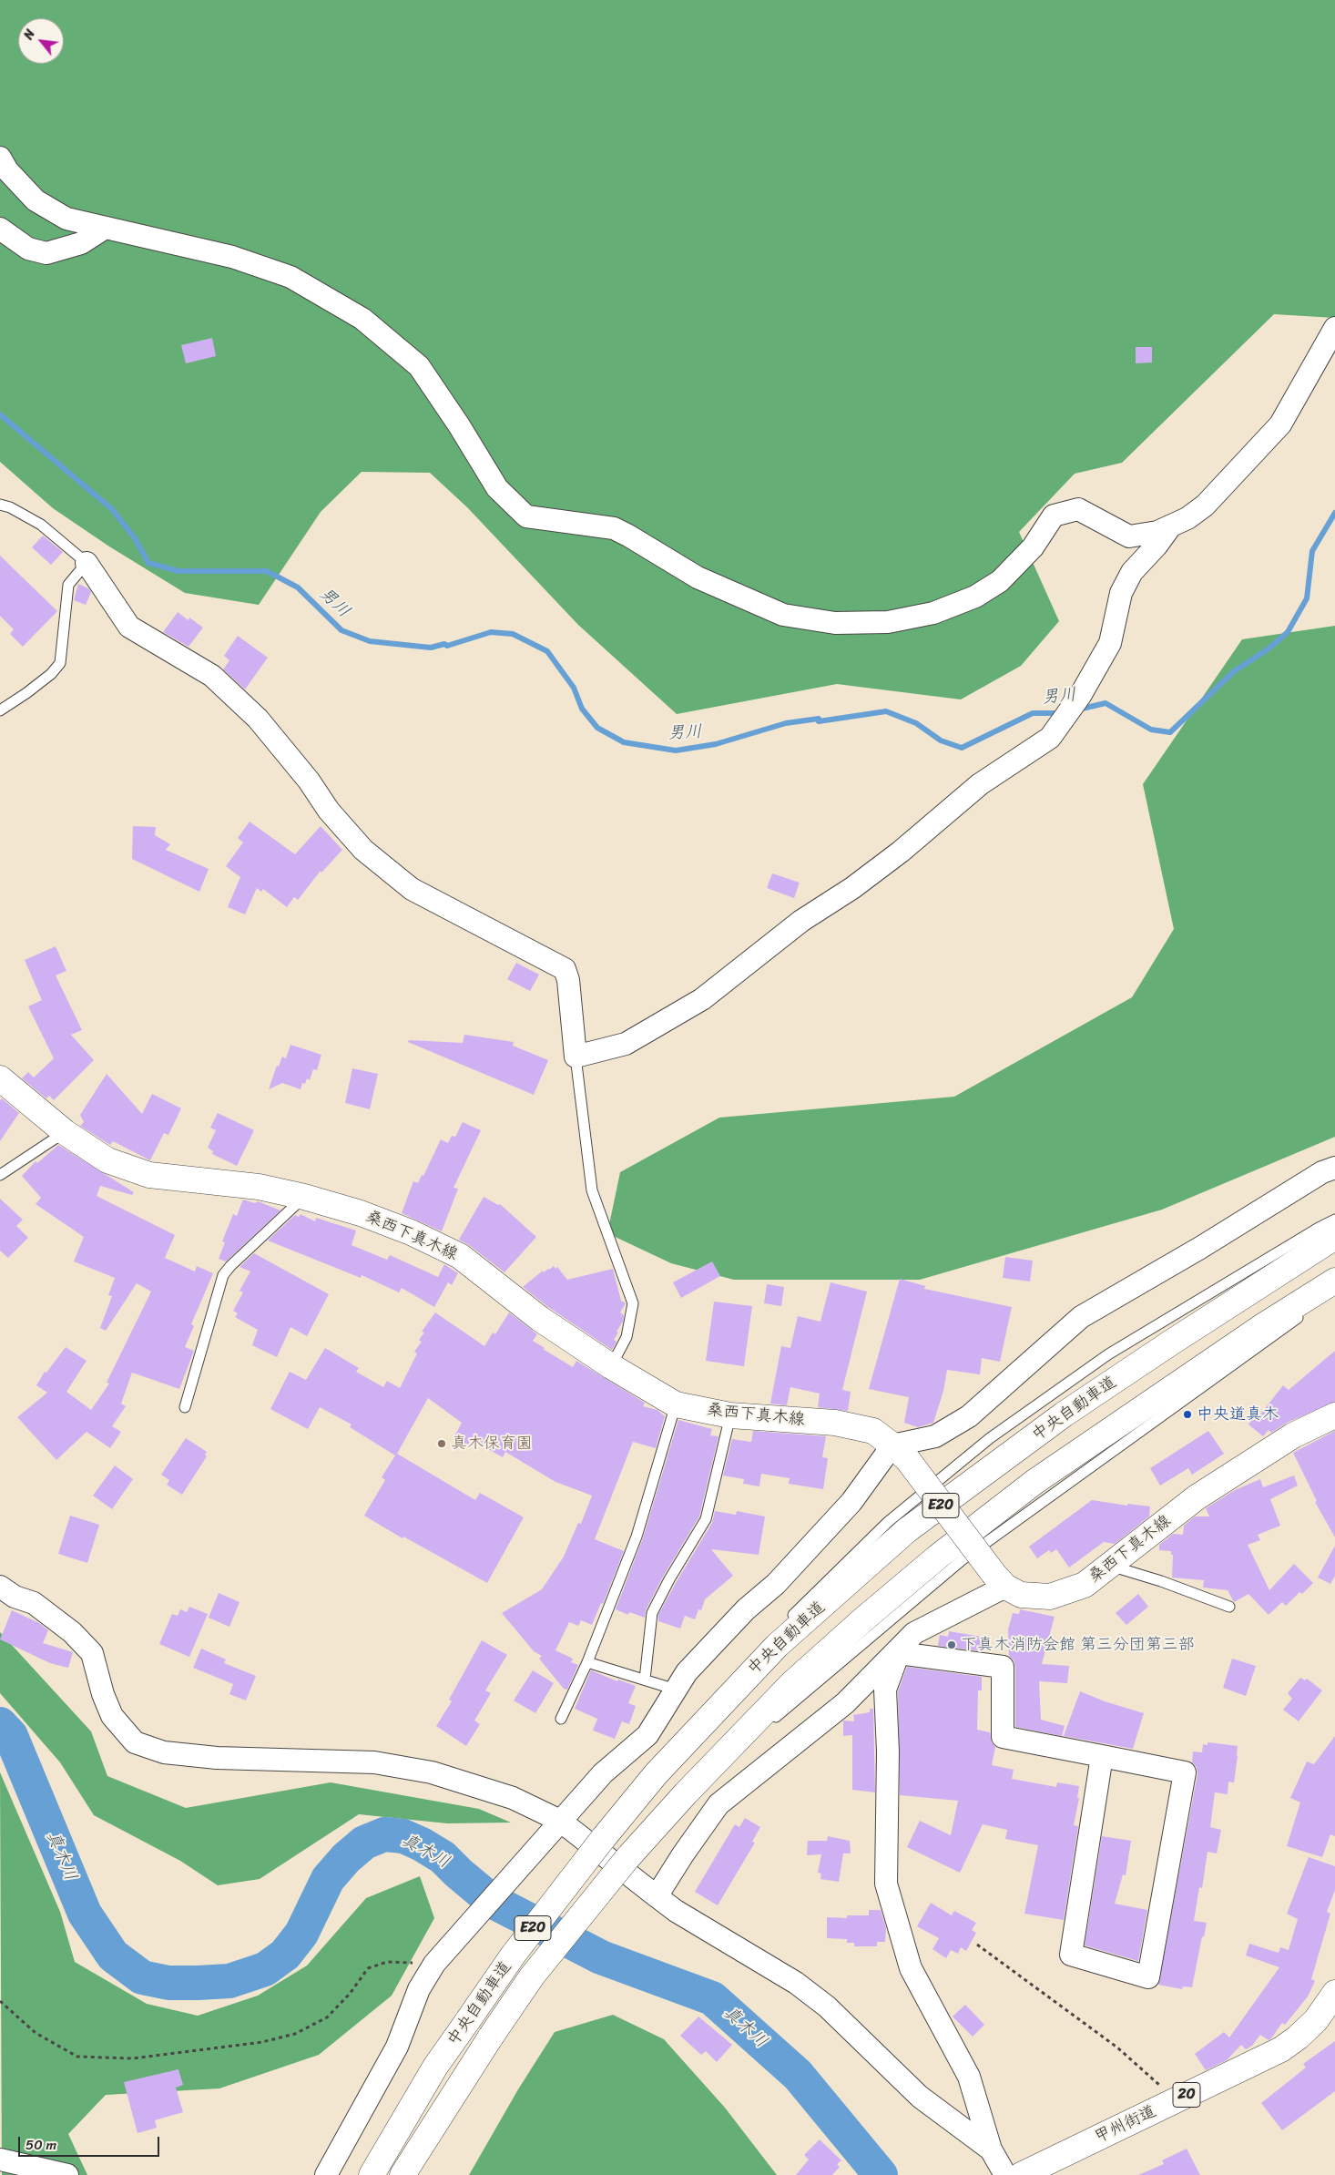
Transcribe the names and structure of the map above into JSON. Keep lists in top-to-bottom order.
{
  "streets": {
    "main road": [
      "桑西下真木線",
      "中央自動車道",
      "E20",
      "20",
      "甲州街道"
    ]
  },
  "water": ["男川", "真木川"],
  "places": ["中央道真木", "真木保育園", "下真木消防会館 第三分団第三部"],
  "scale_bar": "50 m",
  "north": "top left"
}
